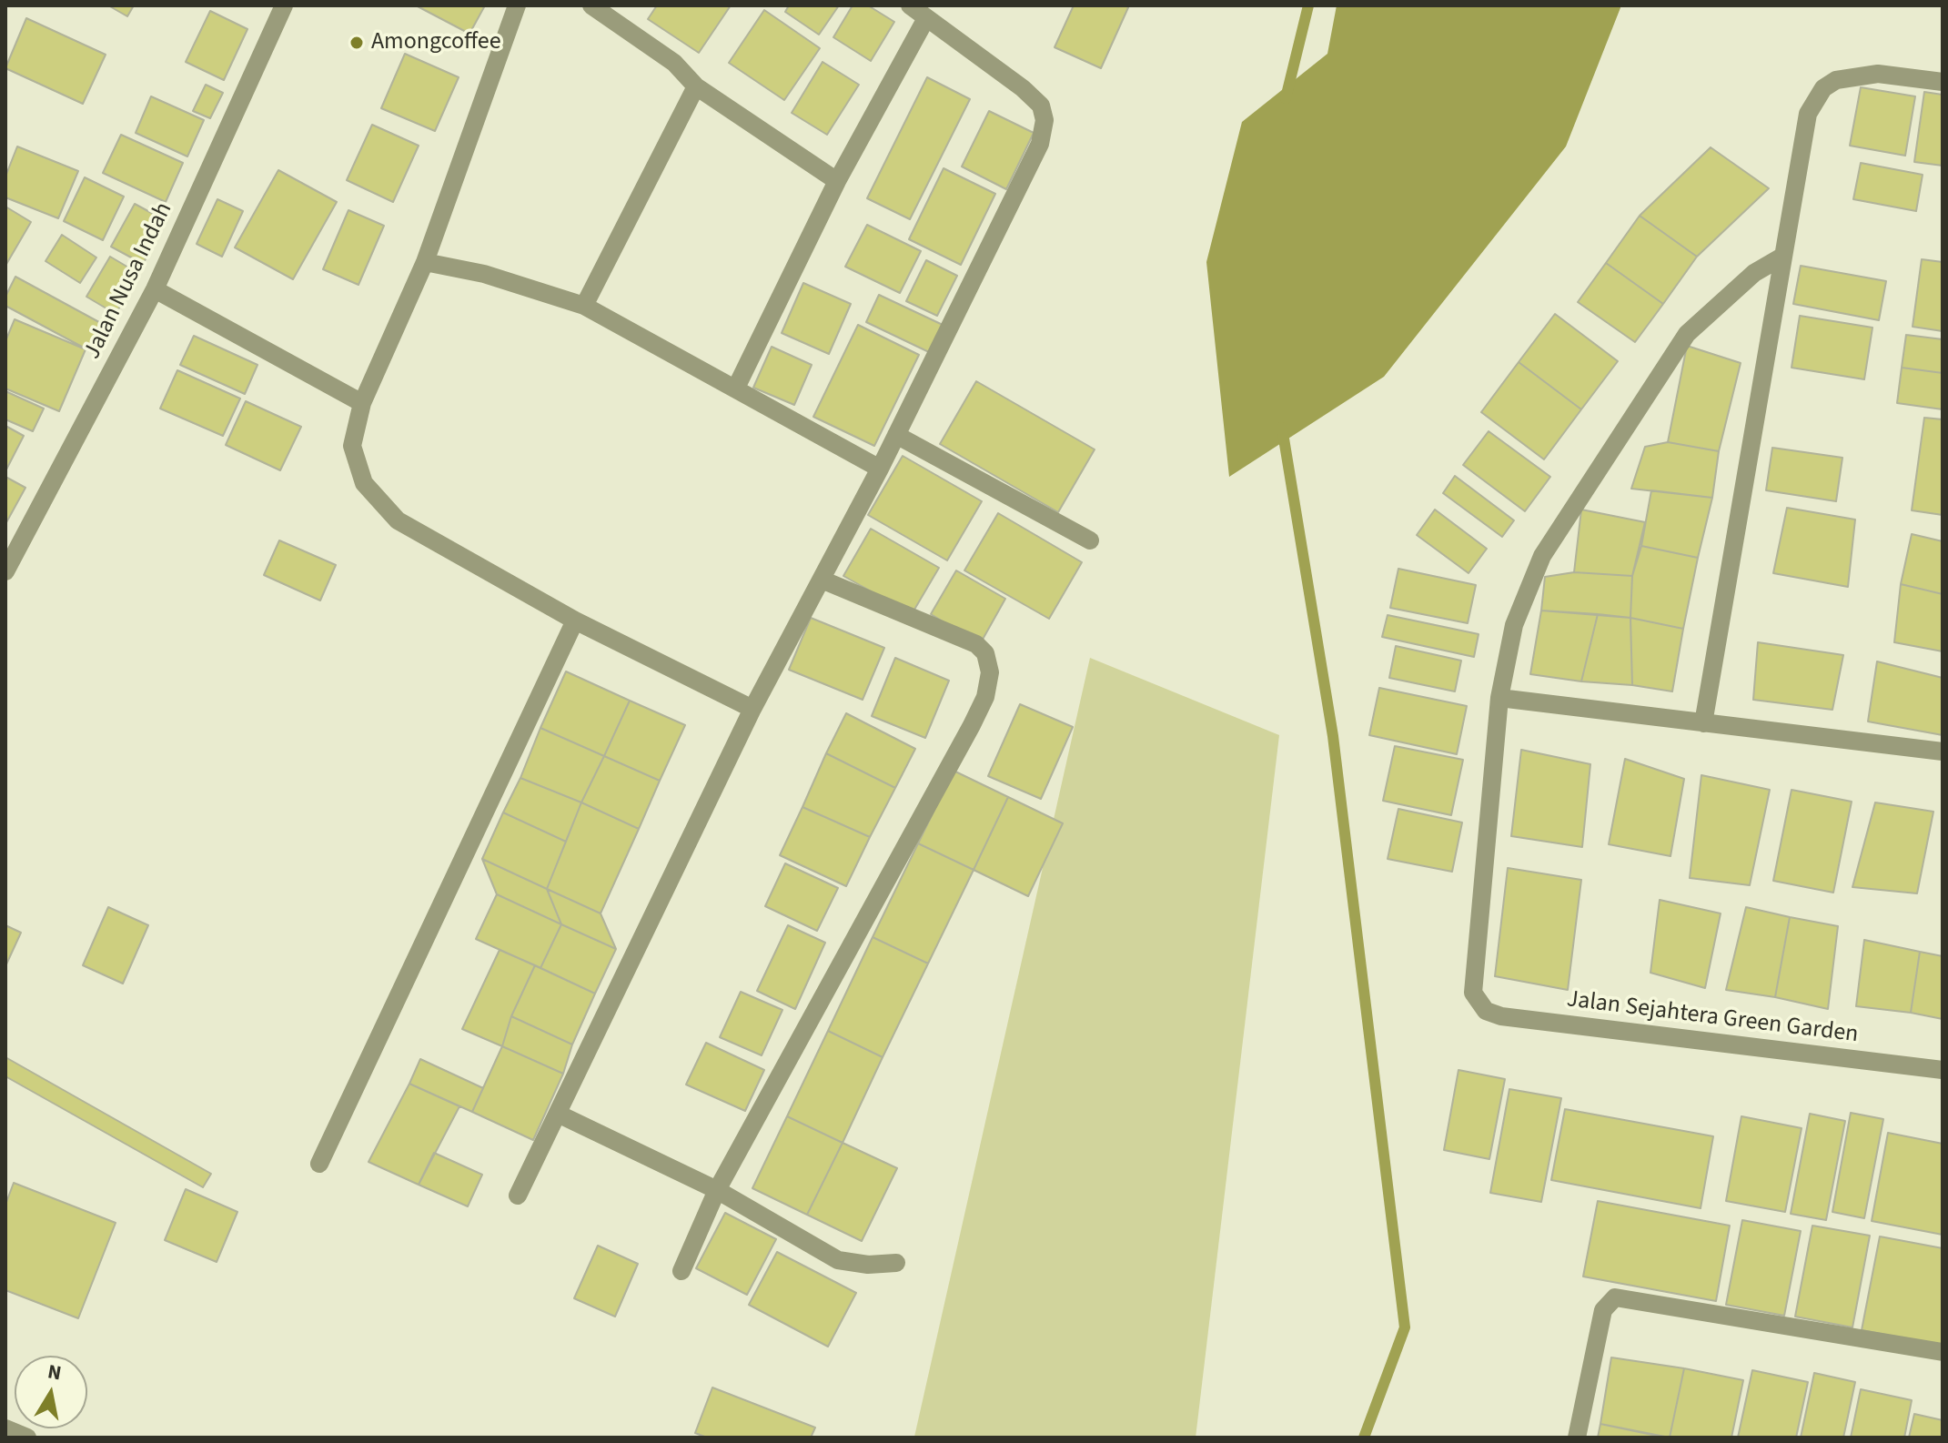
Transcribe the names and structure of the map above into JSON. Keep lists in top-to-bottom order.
{
  "streets": {
    "street": ["Jalan Nusa Indah", "Jalan Sejahtera Green Garden"]
  },
  "places": ["Amongcoffee"],
  "north": "top"
}
